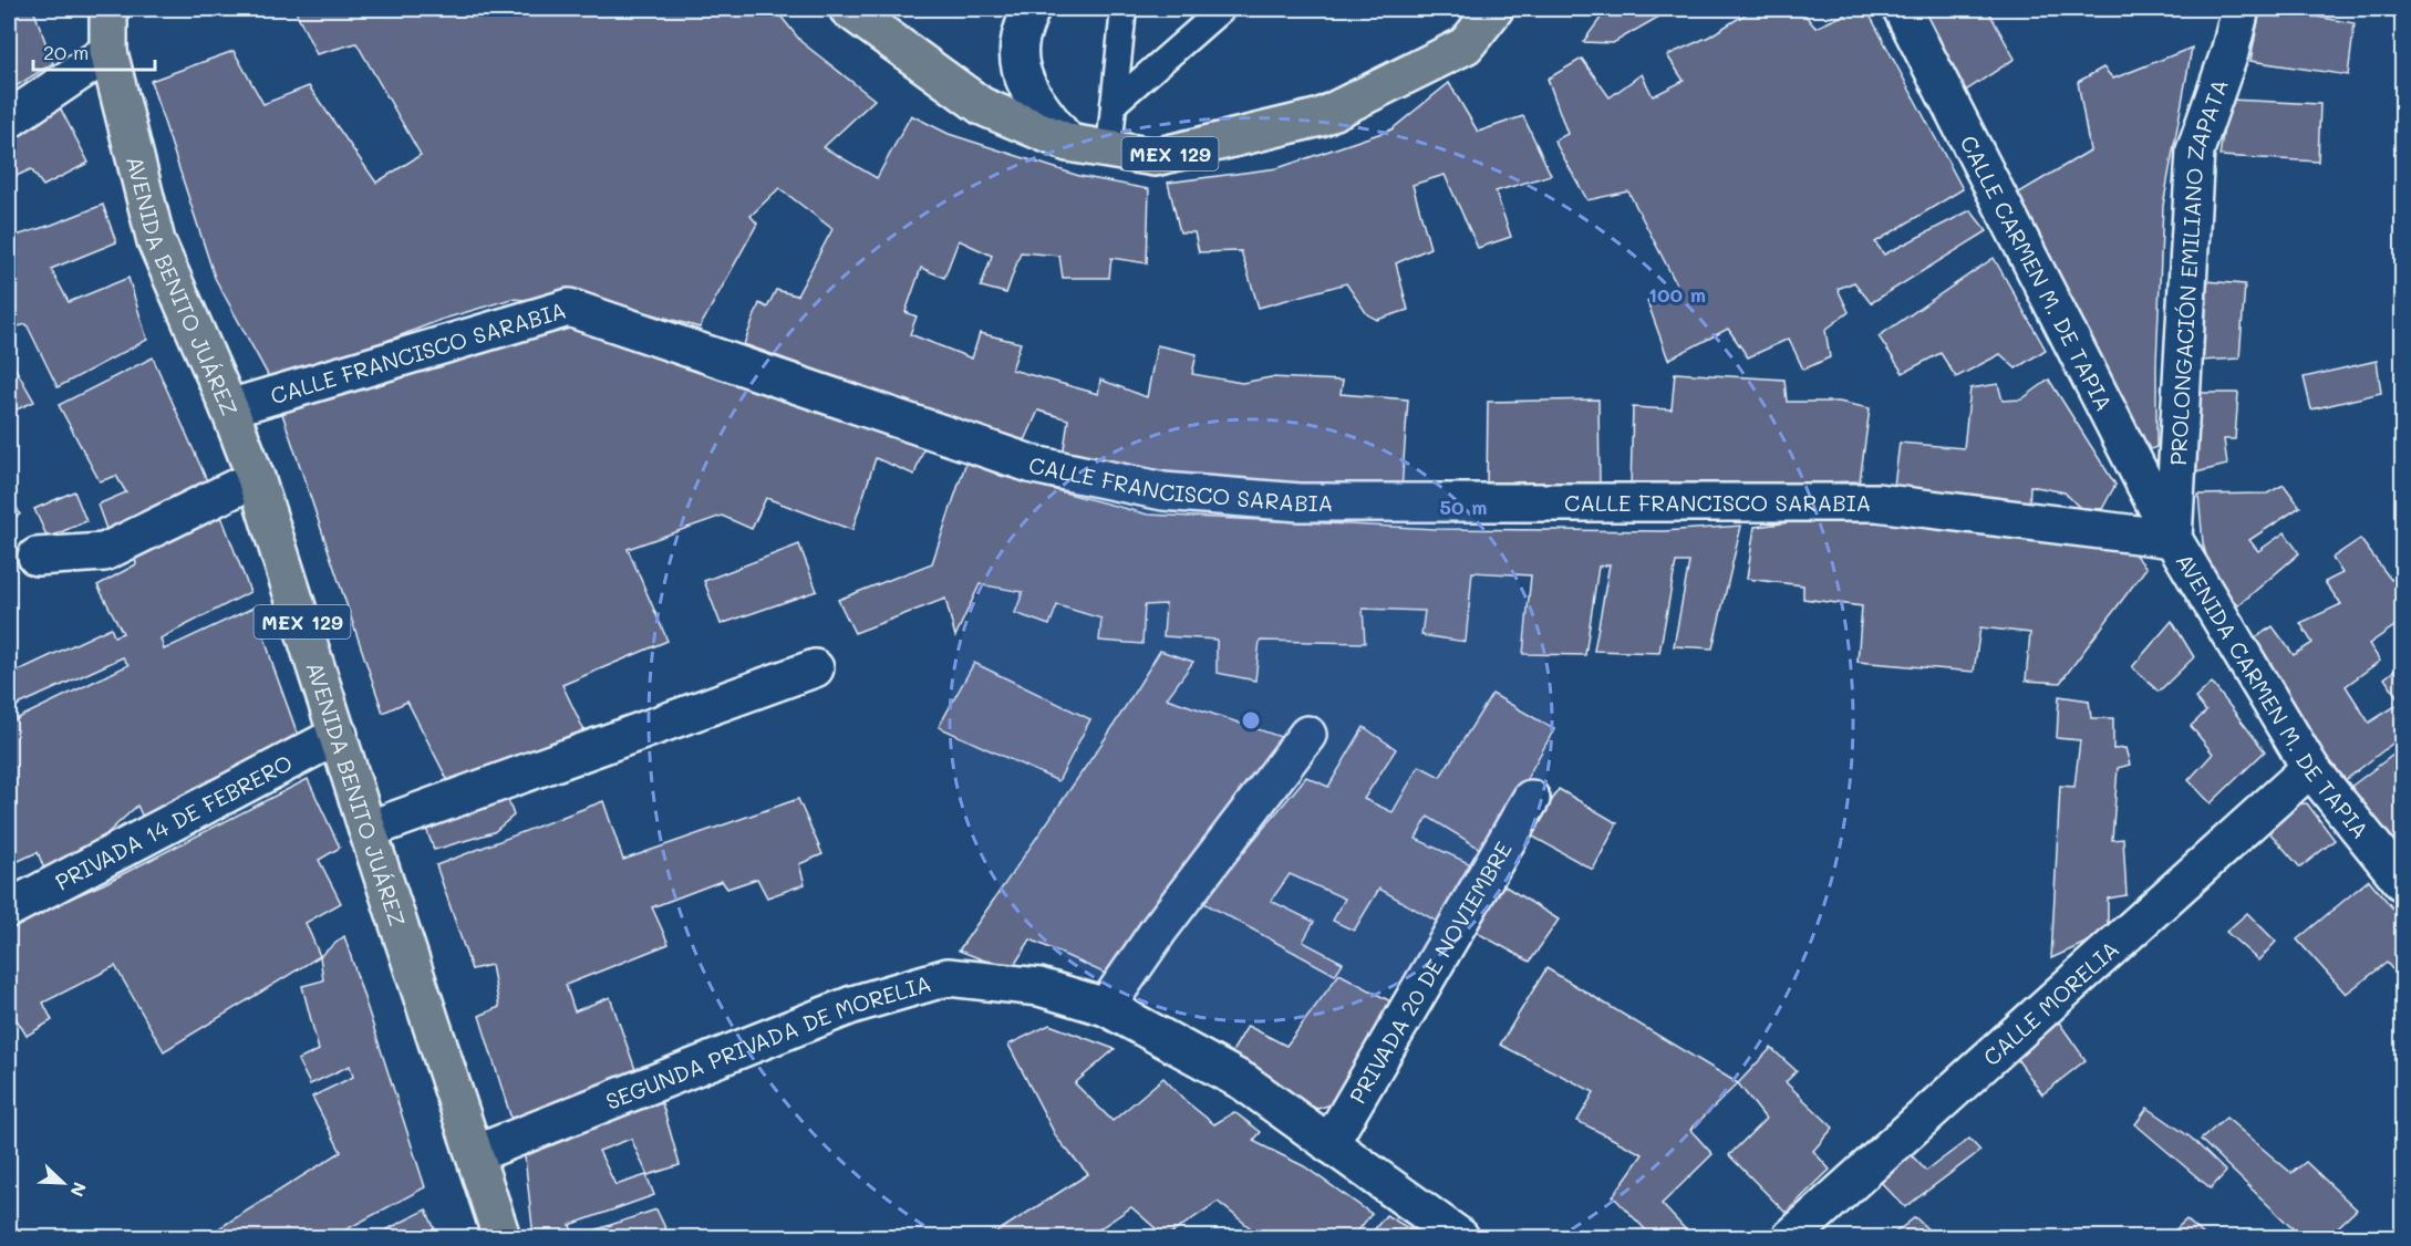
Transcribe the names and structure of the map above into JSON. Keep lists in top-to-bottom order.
{
  "streets": {
    "main road": ["MEX 129", "AVENIDA BENITO JUÁREZ"],
    "street": [
      "PROLONGACIÓN EMILIANO ZAPATA",
      "CALLE CARMEN M. DE TAPIA",
      "CALLE FRANCISCO SARABIA",
      "AVENIDA CARMEN M. DE TAPIA",
      "PRIVADA 14 DE FEBRERO",
      "PRIVADA 20 DE NOVIEMBRE",
      "CALLE MORELIA",
      "SEGUNDA PRIVADA DE MORELIA"
    ]
  },
  "crossings": [
    ["PROLONGACIÓN EMILIANO ZAPATA", "CALLE CARMEN M. DE TAPIA"],
    ["PROLONGACIÓN EMILIANO ZAPATA", "CALLE FRANCISCO SARABIA"],
    ["PROLONGACIÓN EMILIANO ZAPATA", "AVENIDA CARMEN M. DE TAPIA"],
    ["CALLE CARMEN M. DE TAPIA", "CALLE FRANCISCO SARABIA"],
    ["CALLE CARMEN M. DE TAPIA", "AVENIDA CARMEN M. DE TAPIA"],
    ["AVENIDA BENITO JUÁREZ", "CALLE FRANCISCO SARABIA"],
    ["AVENIDA BENITO JUÁREZ", "PRIVADA 14 DE FEBRERO"],
    ["AVENIDA BENITO JUÁREZ", "SEGUNDA PRIVADA DE MORELIA"],
    ["CALLE FRANCISCO SARABIA", "AVENIDA CARMEN M. DE TAPIA"],
    ["AVENIDA CARMEN M. DE TAPIA", "CALLE MORELIA"],
    ["PRIVADA 20 DE NOVIEMBRE", "SEGUNDA PRIVADA DE MORELIA"]
  ],
  "scale_bar": "20 m",
  "north": "bottom right",
  "rings": ["100 m", "50 m"]
}
